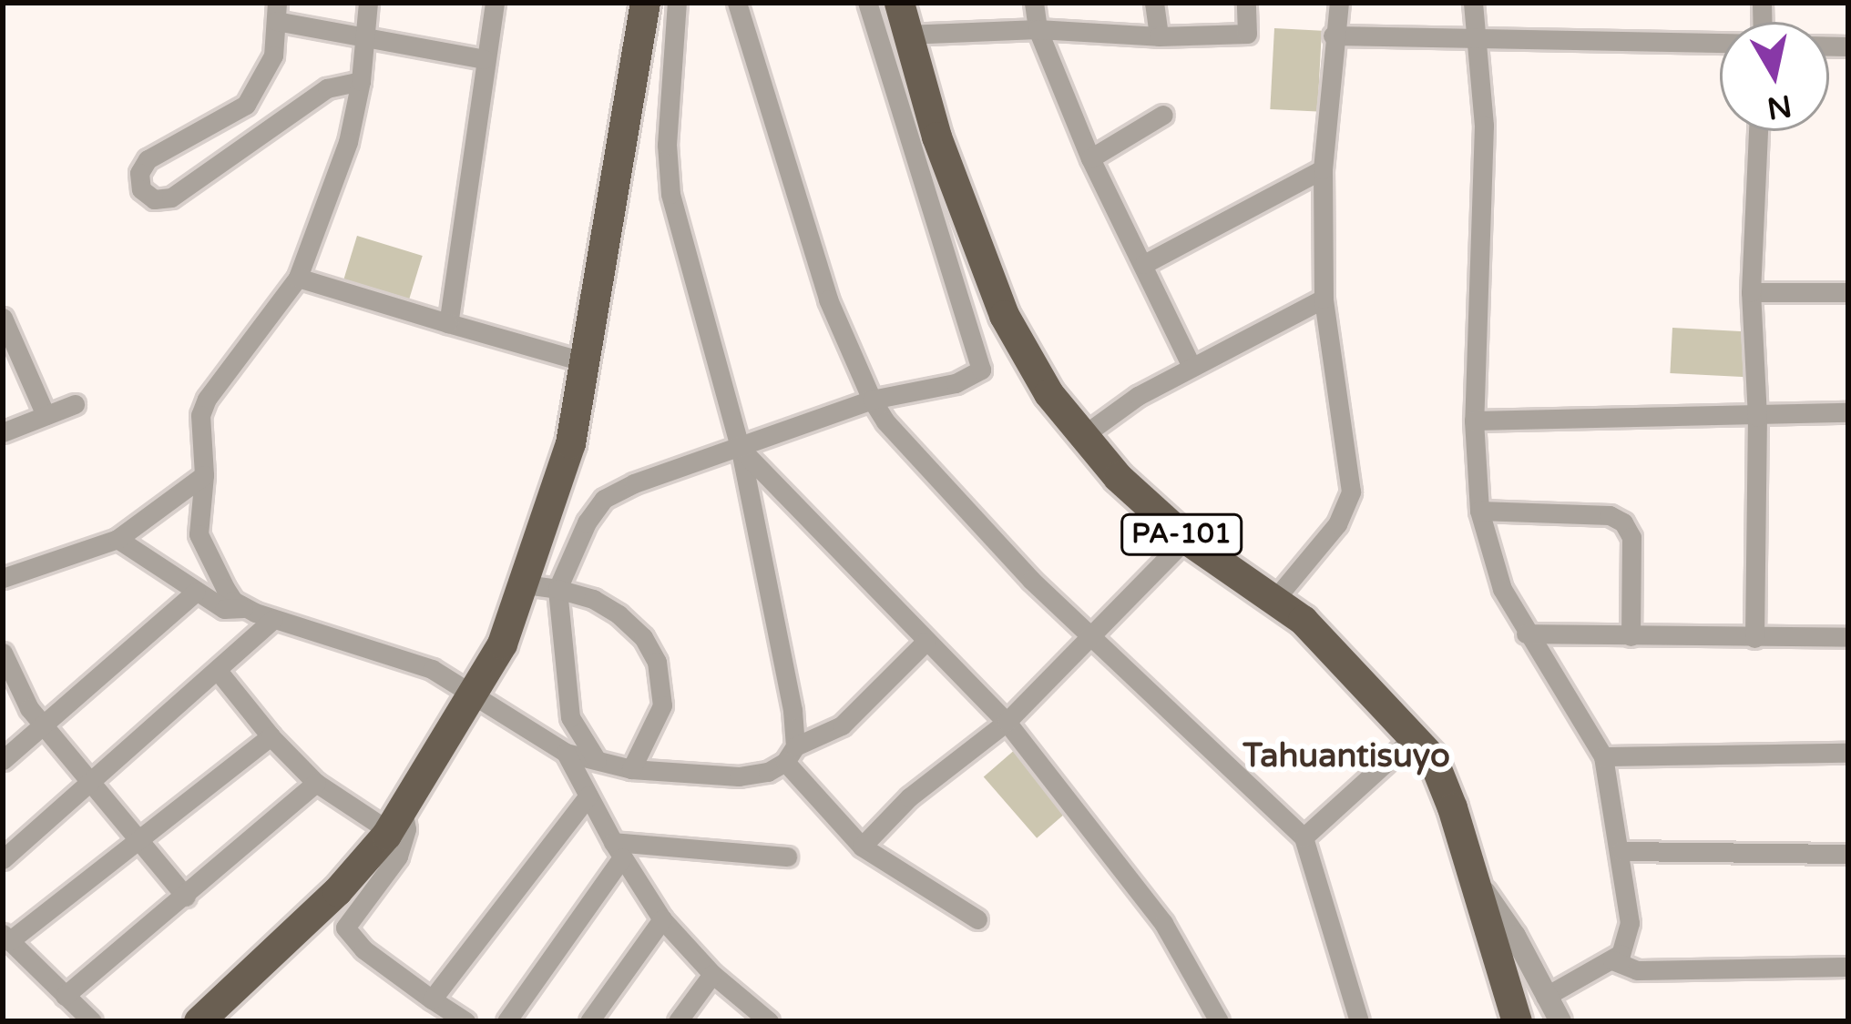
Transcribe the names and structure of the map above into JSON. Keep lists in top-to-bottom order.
{
  "streets": {
    "main road": ["PA-101"]
  },
  "districts": ["Tahuantisuyo"],
  "north": "bottom"
}
